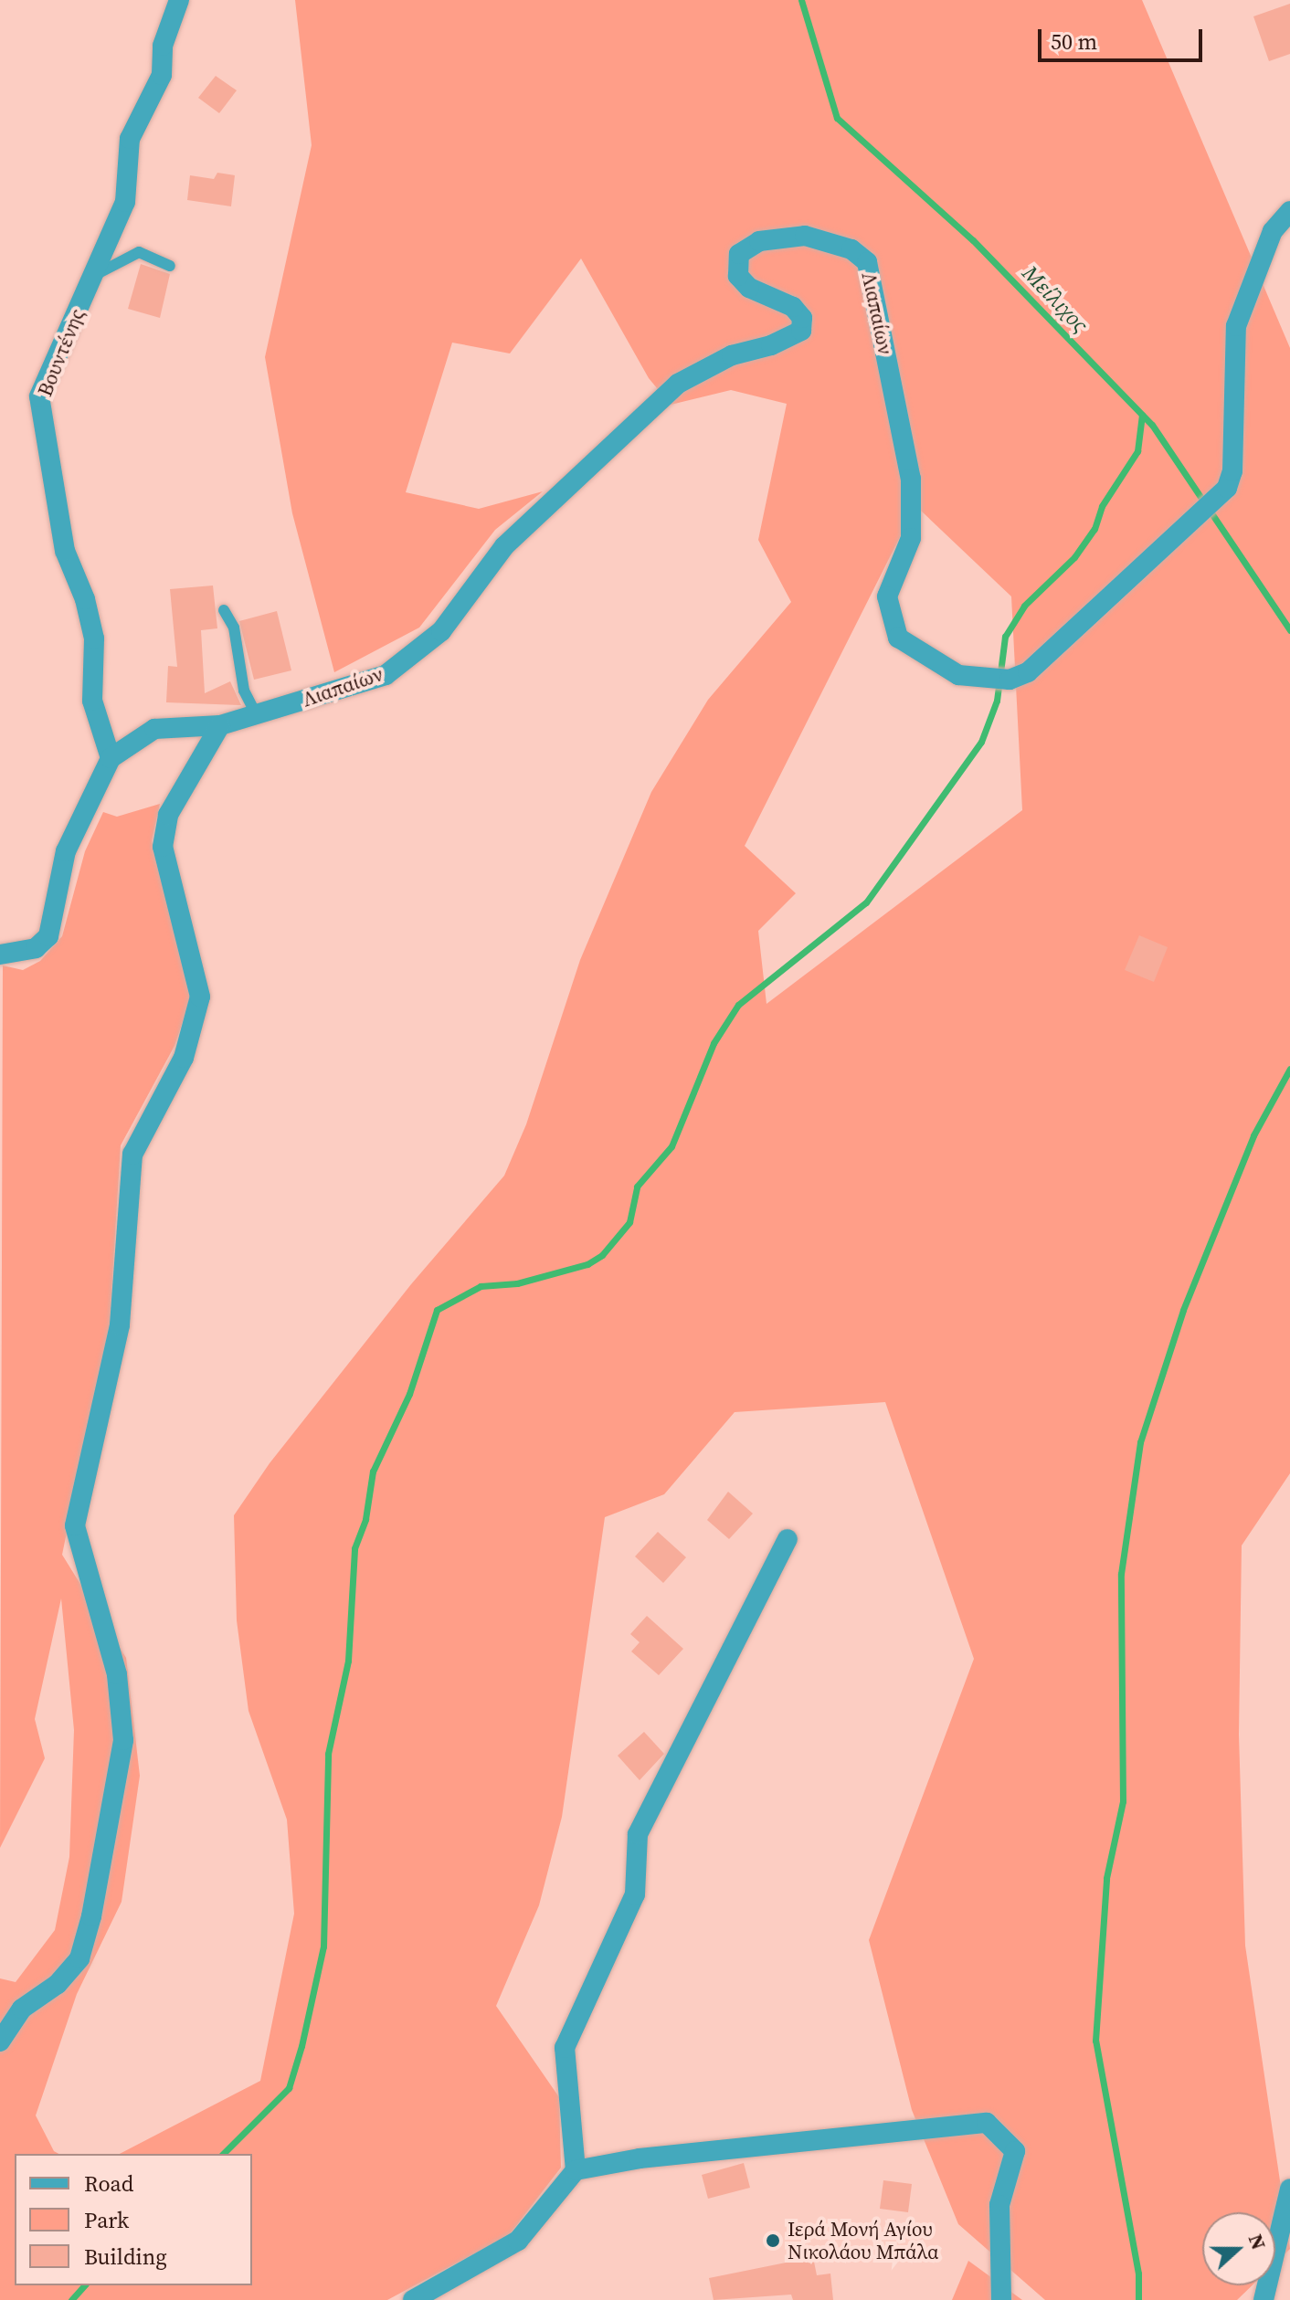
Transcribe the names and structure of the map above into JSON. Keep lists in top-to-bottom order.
{
  "streets": {
    "street": ["Λιαπαίων", "Βουντένης"]
  },
  "crossings": [
    ["Λιαπαίων", "Βουντένης"]
  ],
  "water": ["Μείλιχος"],
  "places": ["Ιερά Μονή Αγίου Νικολάου Μπάλα"],
  "legend": ["Road", "Park", "Building"],
  "scale_bar": "50 m",
  "north": "right"
}
